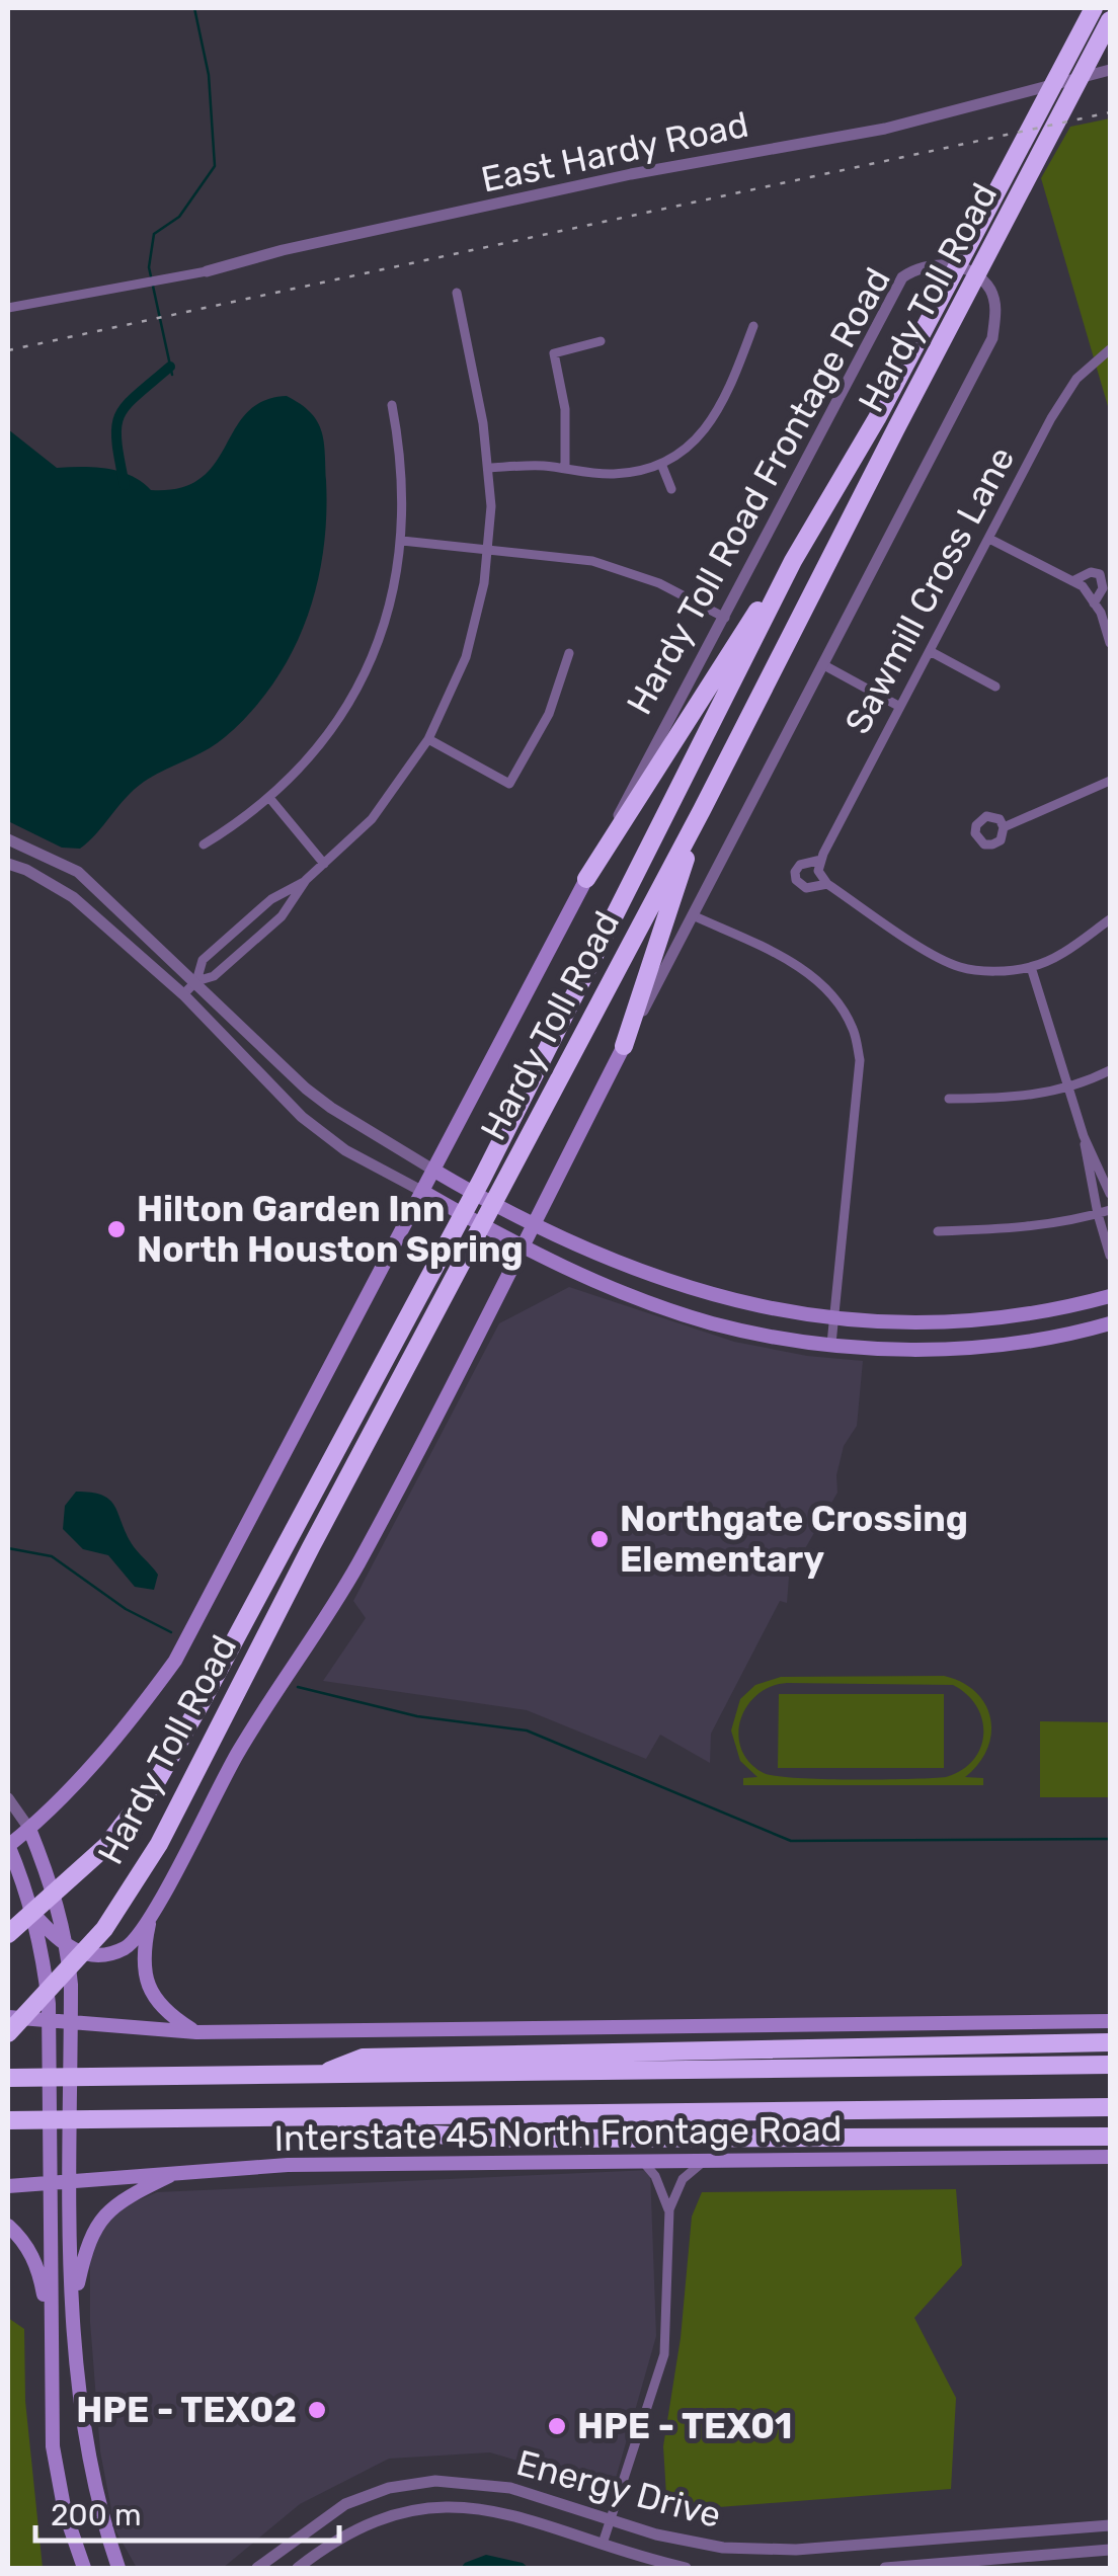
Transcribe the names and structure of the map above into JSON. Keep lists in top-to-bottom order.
{
  "streets": {
    "highway": ["Hardy Toll Road"],
    "main road": ["Hardy Toll Road Frontage Road", "Interstate 45 North Frontage Road"],
    "street": ["East Hardy Road", "Sawmill Cross Lane", "Energy Drive"]
  },
  "places": [
    "Hilton Garden Inn North Houston Spring",
    "Northgate Crossing Elementary",
    "HPE - TEX02",
    "HPE - TEX01"
  ],
  "scale_bar": "200 m"
}
